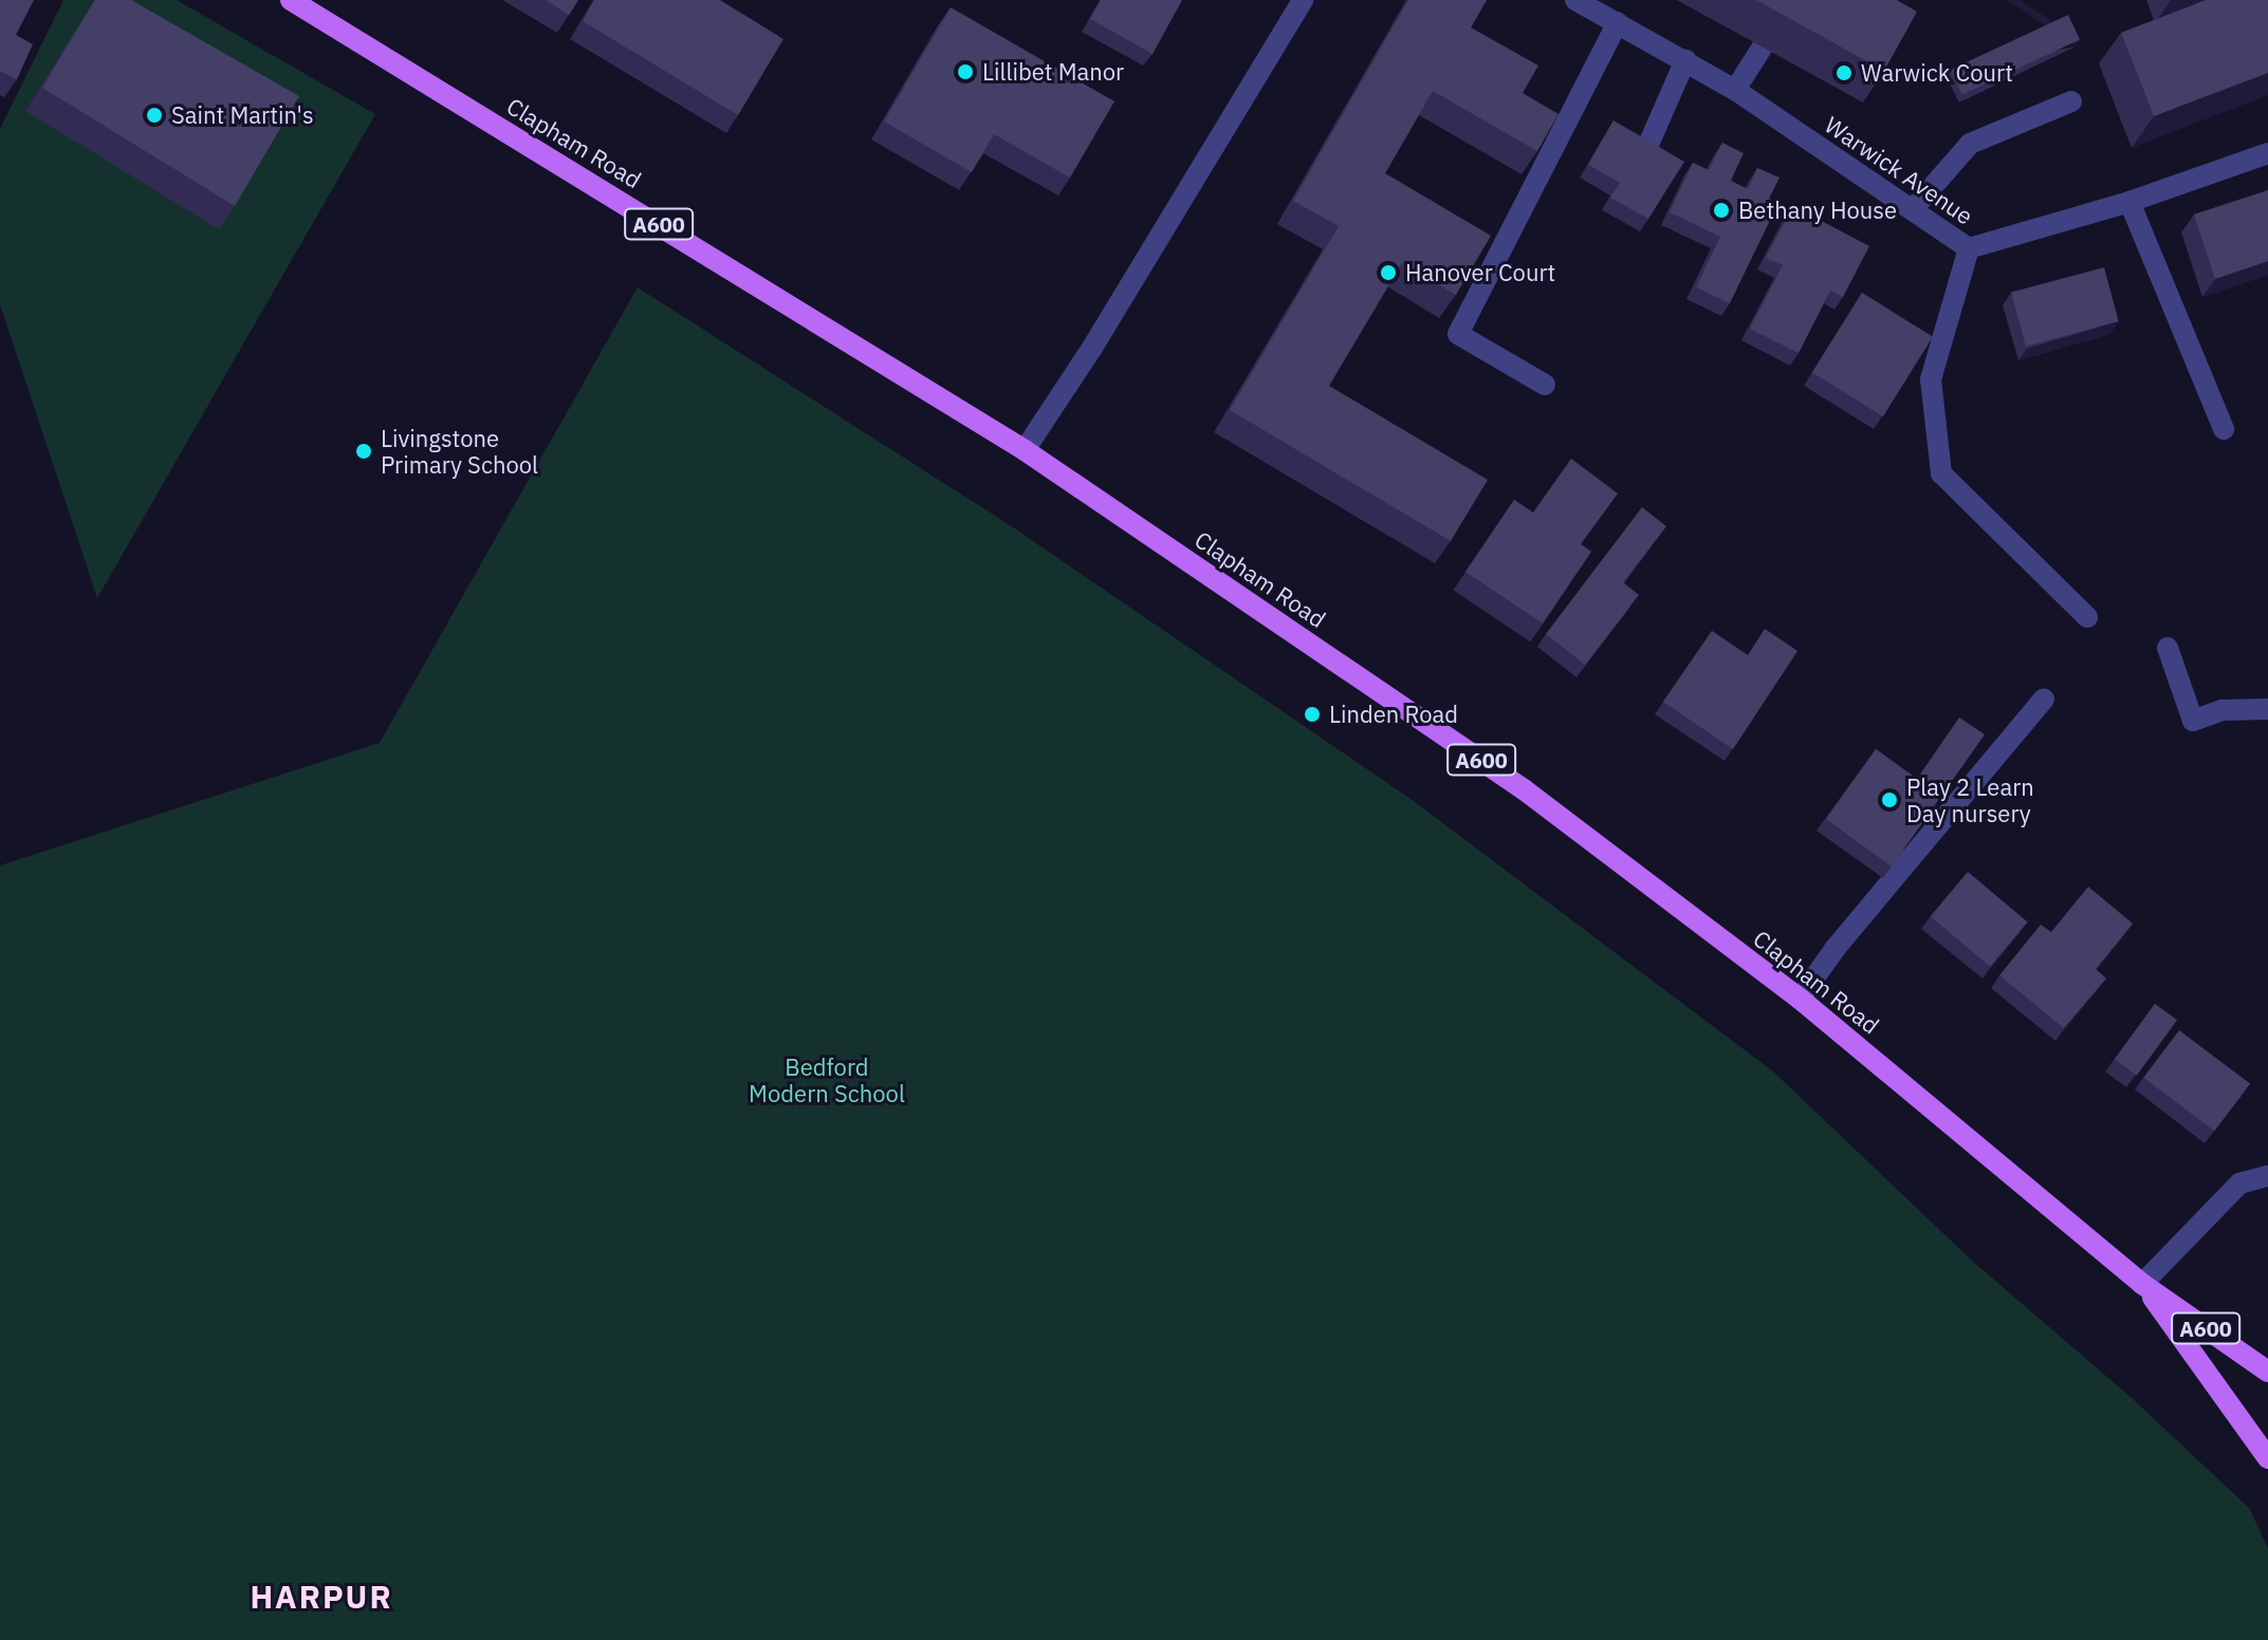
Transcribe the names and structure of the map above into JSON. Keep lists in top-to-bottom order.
{
  "streets": {
    "main road": ["Clapham Road", "A600"],
    "street": ["Warwick Avenue"]
  },
  "districts": ["HARPUR"],
  "parks": ["Bedford Modern School"],
  "places": [
    "Lillibet Manor",
    "Warwick Court",
    "Saint Martin's",
    "Bethany House",
    "Hanover Court",
    "Livingstone Primary School",
    "Linden Road",
    "Play 2 Learn Day nursery"
  ]
}
